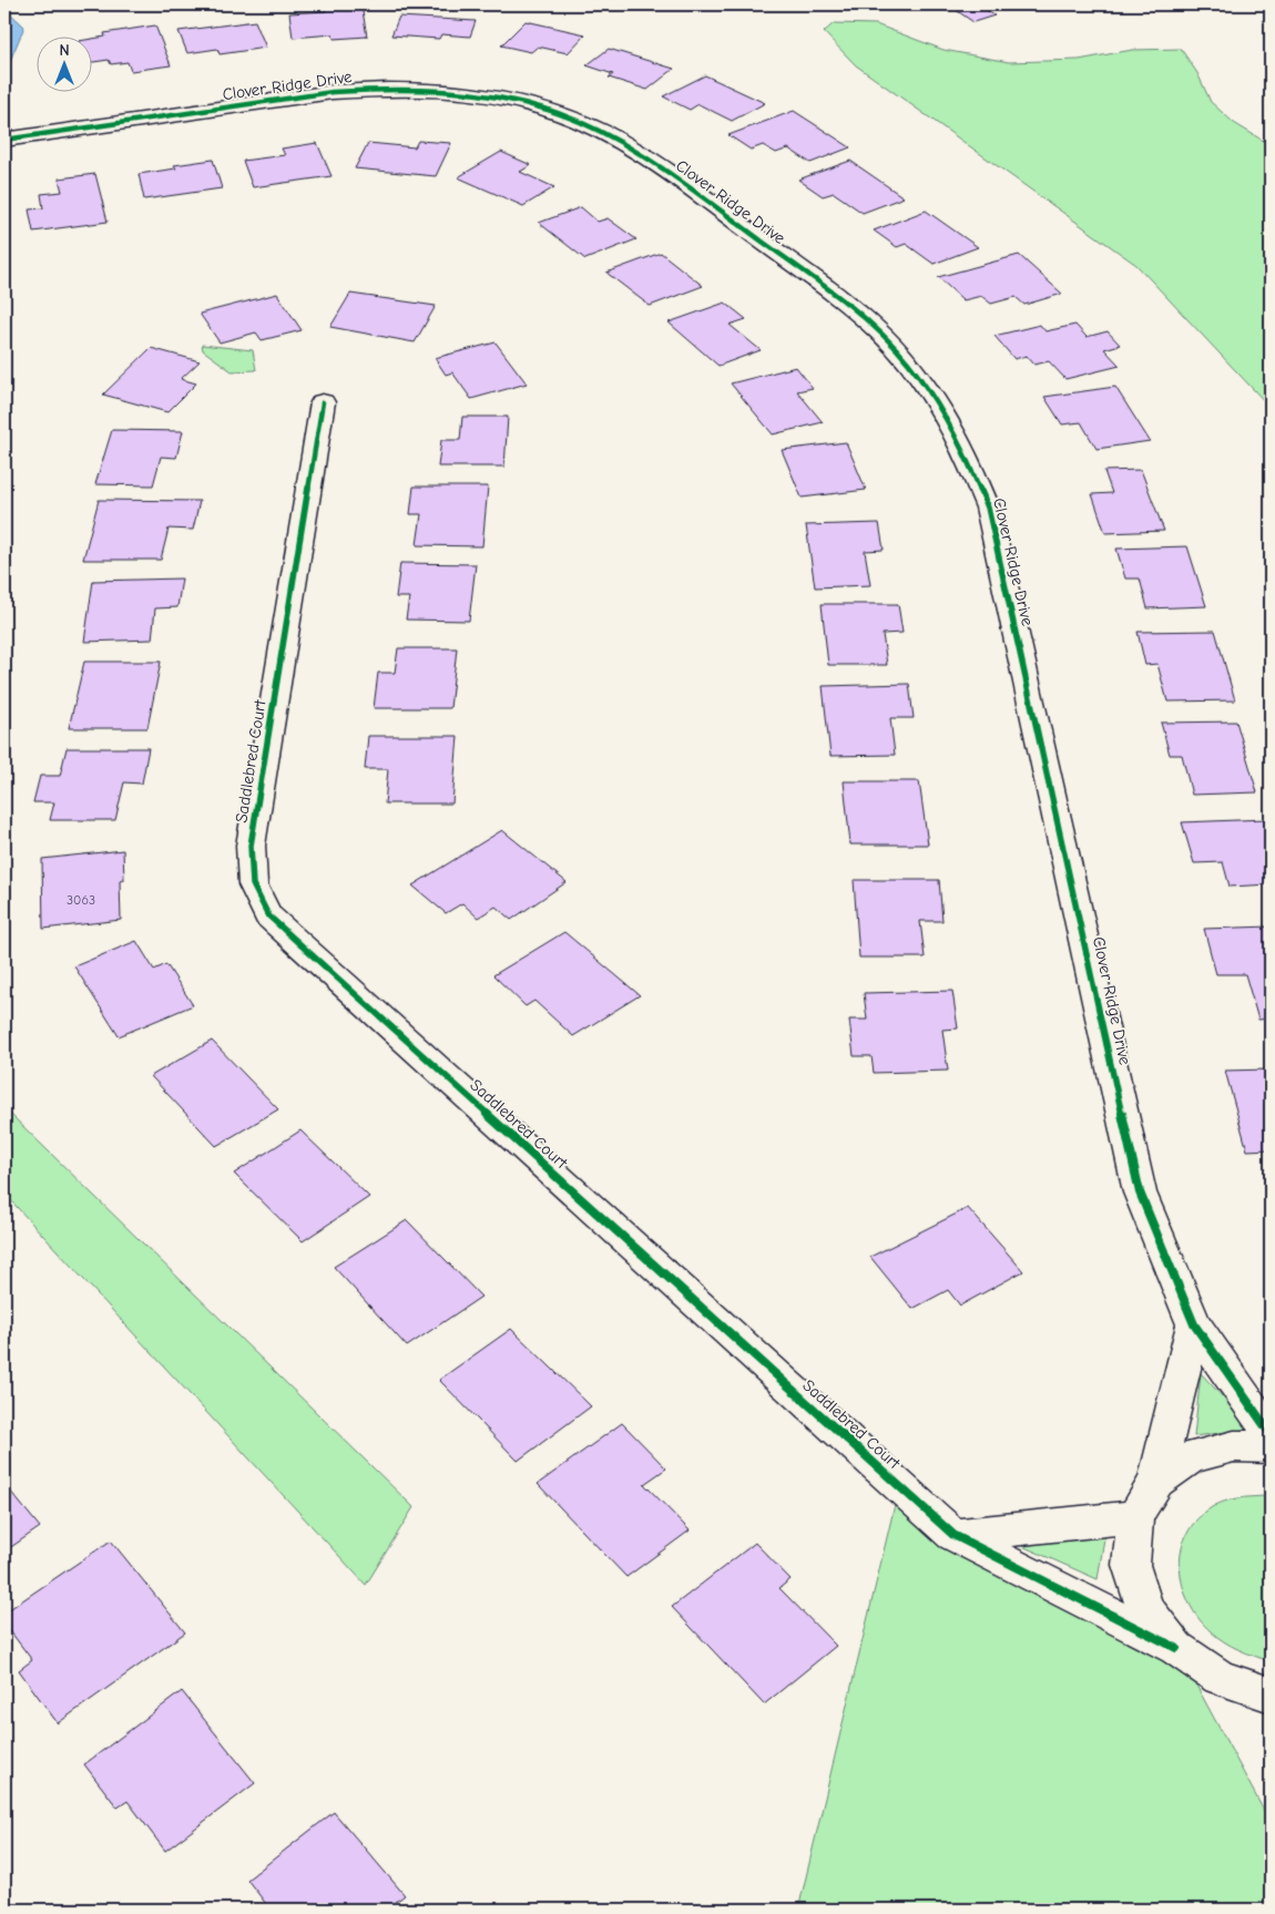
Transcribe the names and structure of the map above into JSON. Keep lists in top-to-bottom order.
{
  "streets": {
    "street": ["Clover Ridge Drive", "Saddlebred Court"]
  },
  "house_numbers": ["3063"],
  "north": "top"
}
